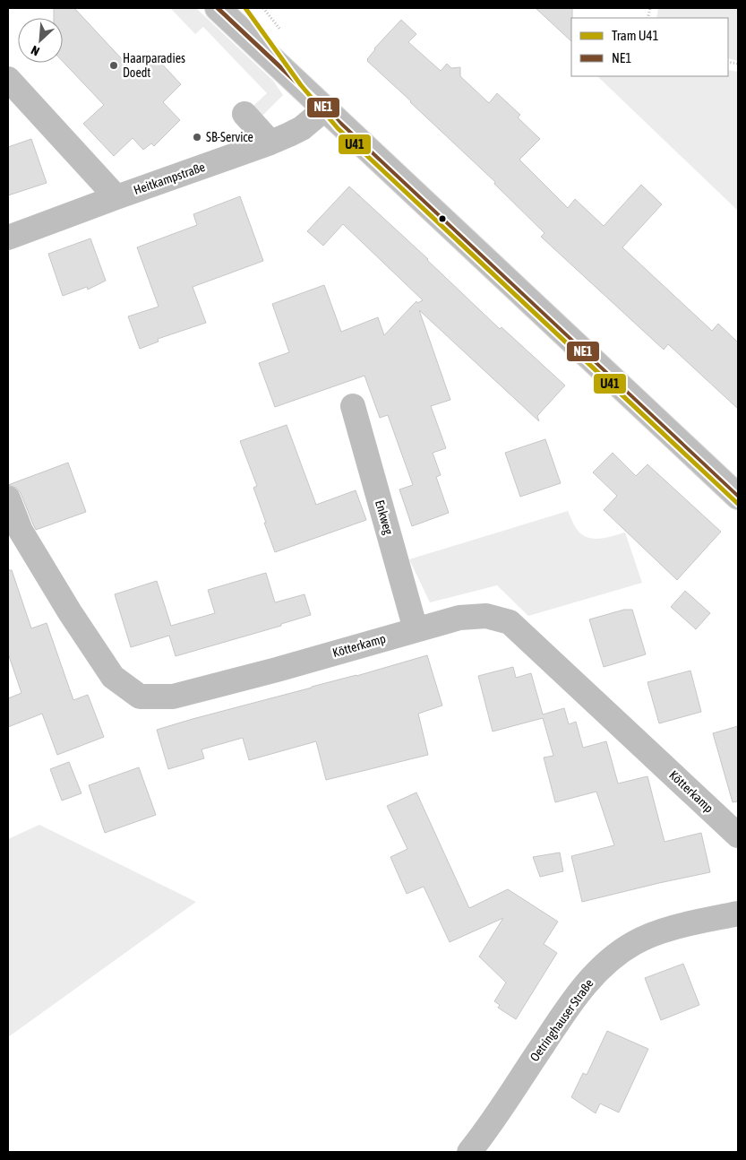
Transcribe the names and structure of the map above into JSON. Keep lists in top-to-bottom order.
{
  "streets": {
    "street": [
      "Heitkampstraße",
      "Enkweg",
      "Kötterkamp",
      "Oetringhauser Straße"
    ]
  },
  "crossings": [
    ["Enkweg", "Kötterkamp"]
  ],
  "places": ["Haarparadies Doedt", "SB-Service"],
  "lines": ["tram line U41", "transit line NE1"],
  "legend": ["Tram U41", "NE1"],
  "north": "bottom left"
}
